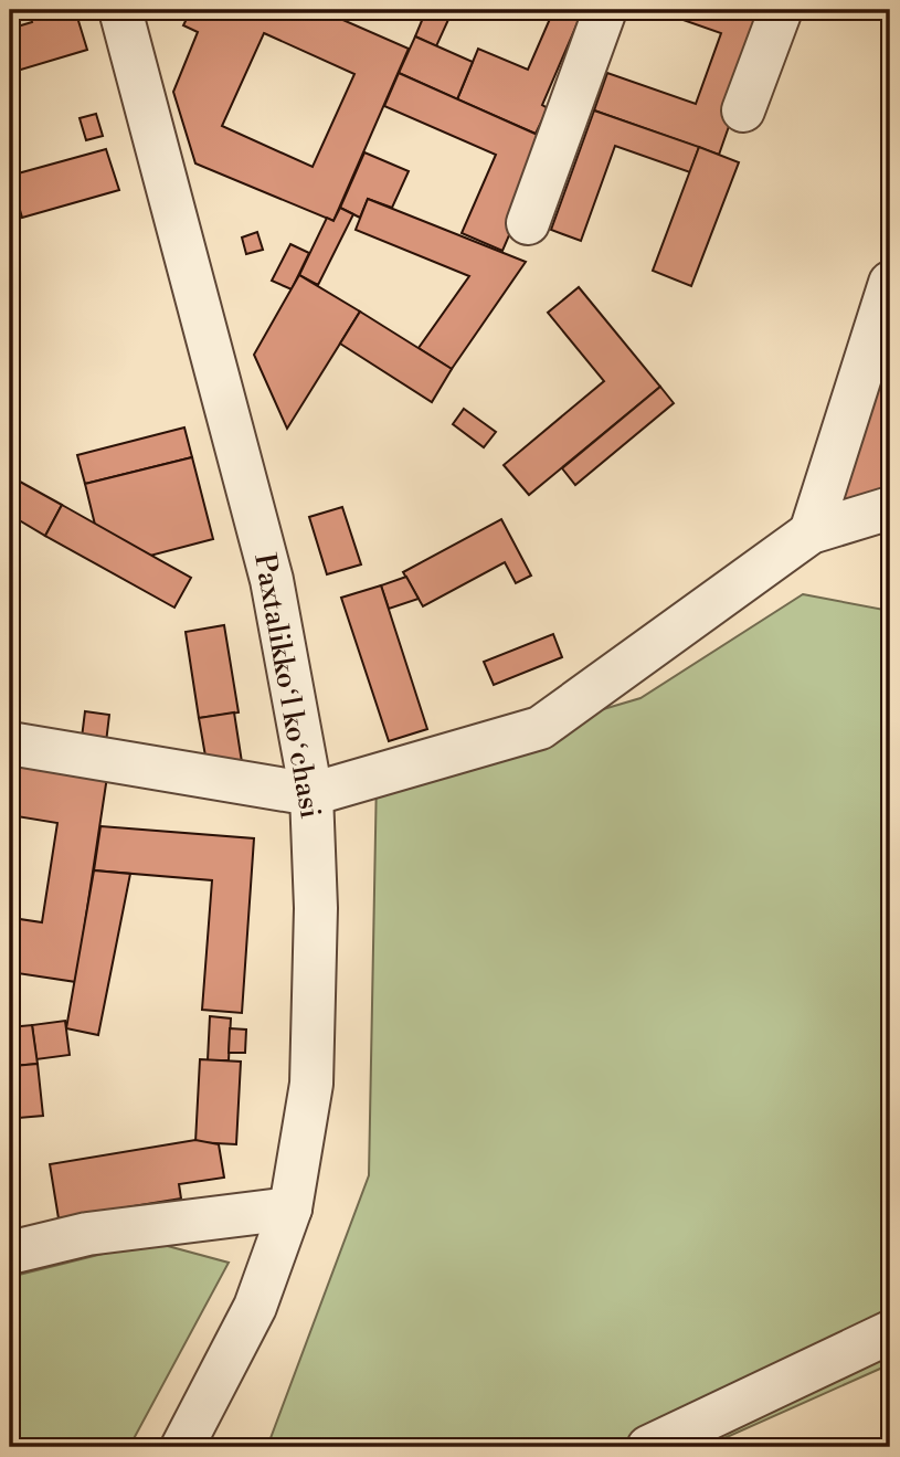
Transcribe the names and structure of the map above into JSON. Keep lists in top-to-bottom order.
{
  "streets": {
    "street": ["Paxtalikkoʻl koʻchasi"]
  }
}
